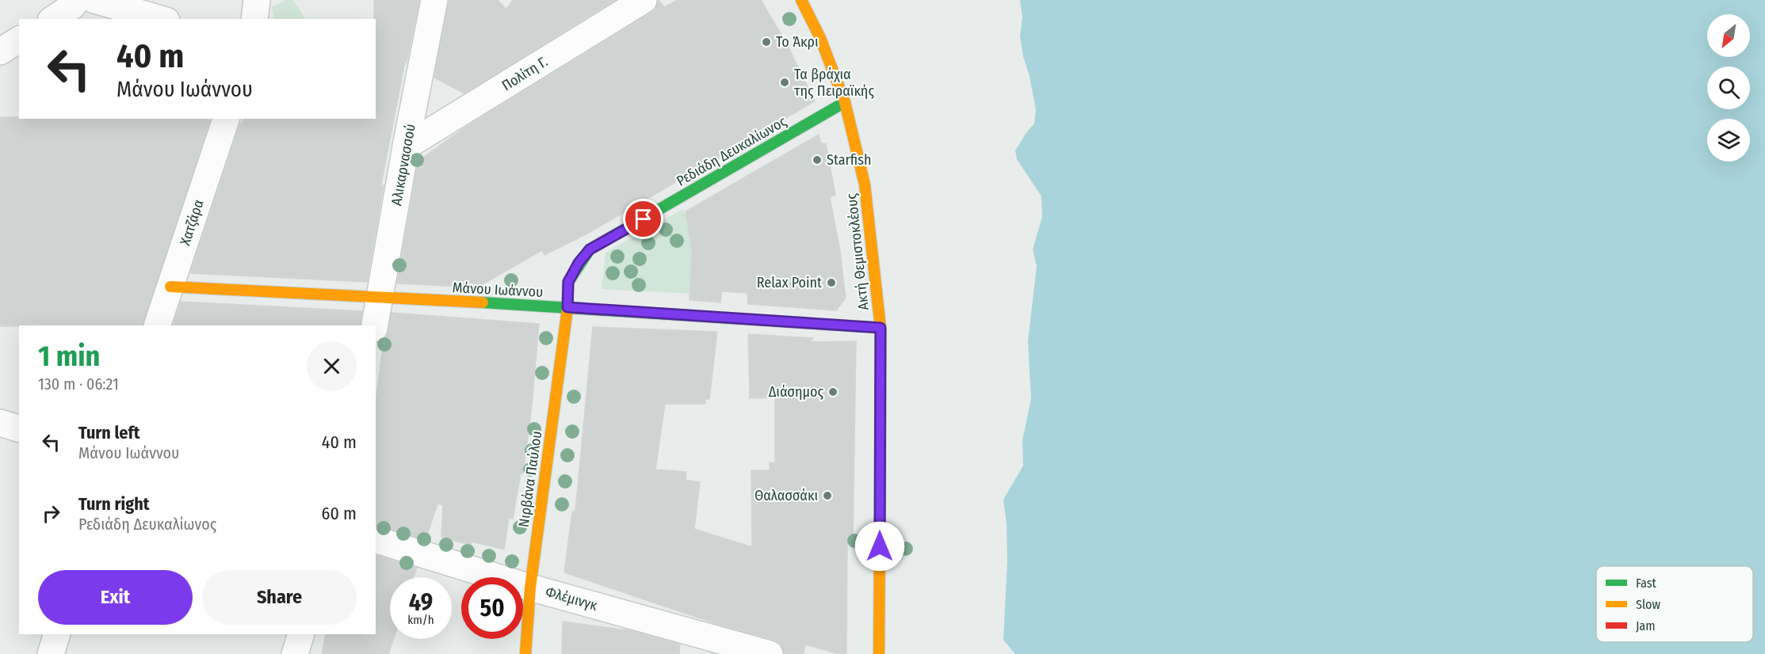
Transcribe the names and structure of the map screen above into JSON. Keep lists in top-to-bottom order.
{
  "streets": {
    "street": [
      "Πολίτη Γ.",
      "Ρεδιάδη Δευκαλίωνος",
      "Αλικαρνασσού",
      "Χατζάρα",
      "Ακτή Θεμιστοκλέους",
      "Μάνου Ιωάννου",
      "Νιρβάνα Παύλου",
      "Φλέμινγκ"
    ]
  },
  "crossings": [
    ["Πολίτη Γ.", "Αλικαρνασσού"],
    ["Ρεδιάδη Δευκαλίωνος", "Ακτή Θεμιστοκλέους"],
    ["Ρεδιάδη Δευκαλίωνος", "Μάνου Ιωάννου"],
    ["Ρεδιάδη Δευκαλίωνος", "Νιρβάνα Παύλου"],
    ["Αλικαρνασσού", "Μάνου Ιωάννου"],
    ["Χατζάρα", "Μάνου Ιωάννου"],
    ["Ακτή Θεμιστοκλέους", "Μάνου Ιωάννου"],
    ["Μάνου Ιωάννου", "Νιρβάνα Παύλου"],
    ["Νιρβάνα Παύλου", "Φλέμινγκ"]
  ],
  "places": [
    "Το Άκρι",
    "Τα βράχια της Πειραϊκής",
    "Starfish",
    "Relax Point",
    "Διάσημος",
    "Θαλασσάκι"
  ],
  "legend": ["Fast", "Slow", "Jam"],
  "north": "bottom left",
  "page": {
    "turn": ["40 m", "Μάνου Ιωάννου"],
    "heading": ["1 min", "130 m · 06:21"],
    "list": [
      {
        "name": "Turn left",
        "note": "Μάνου Ιωάννου",
        "value": "40 m"
      },
      {
        "name": "Turn right",
        "note": "Ρεδιάδη Δευκαλίωνος",
        "value": "60 m"
      }
    ],
    "buttons": ["Exit", "Share"],
    "speed": "49 km/h",
    "limit": "50"
  }
}
